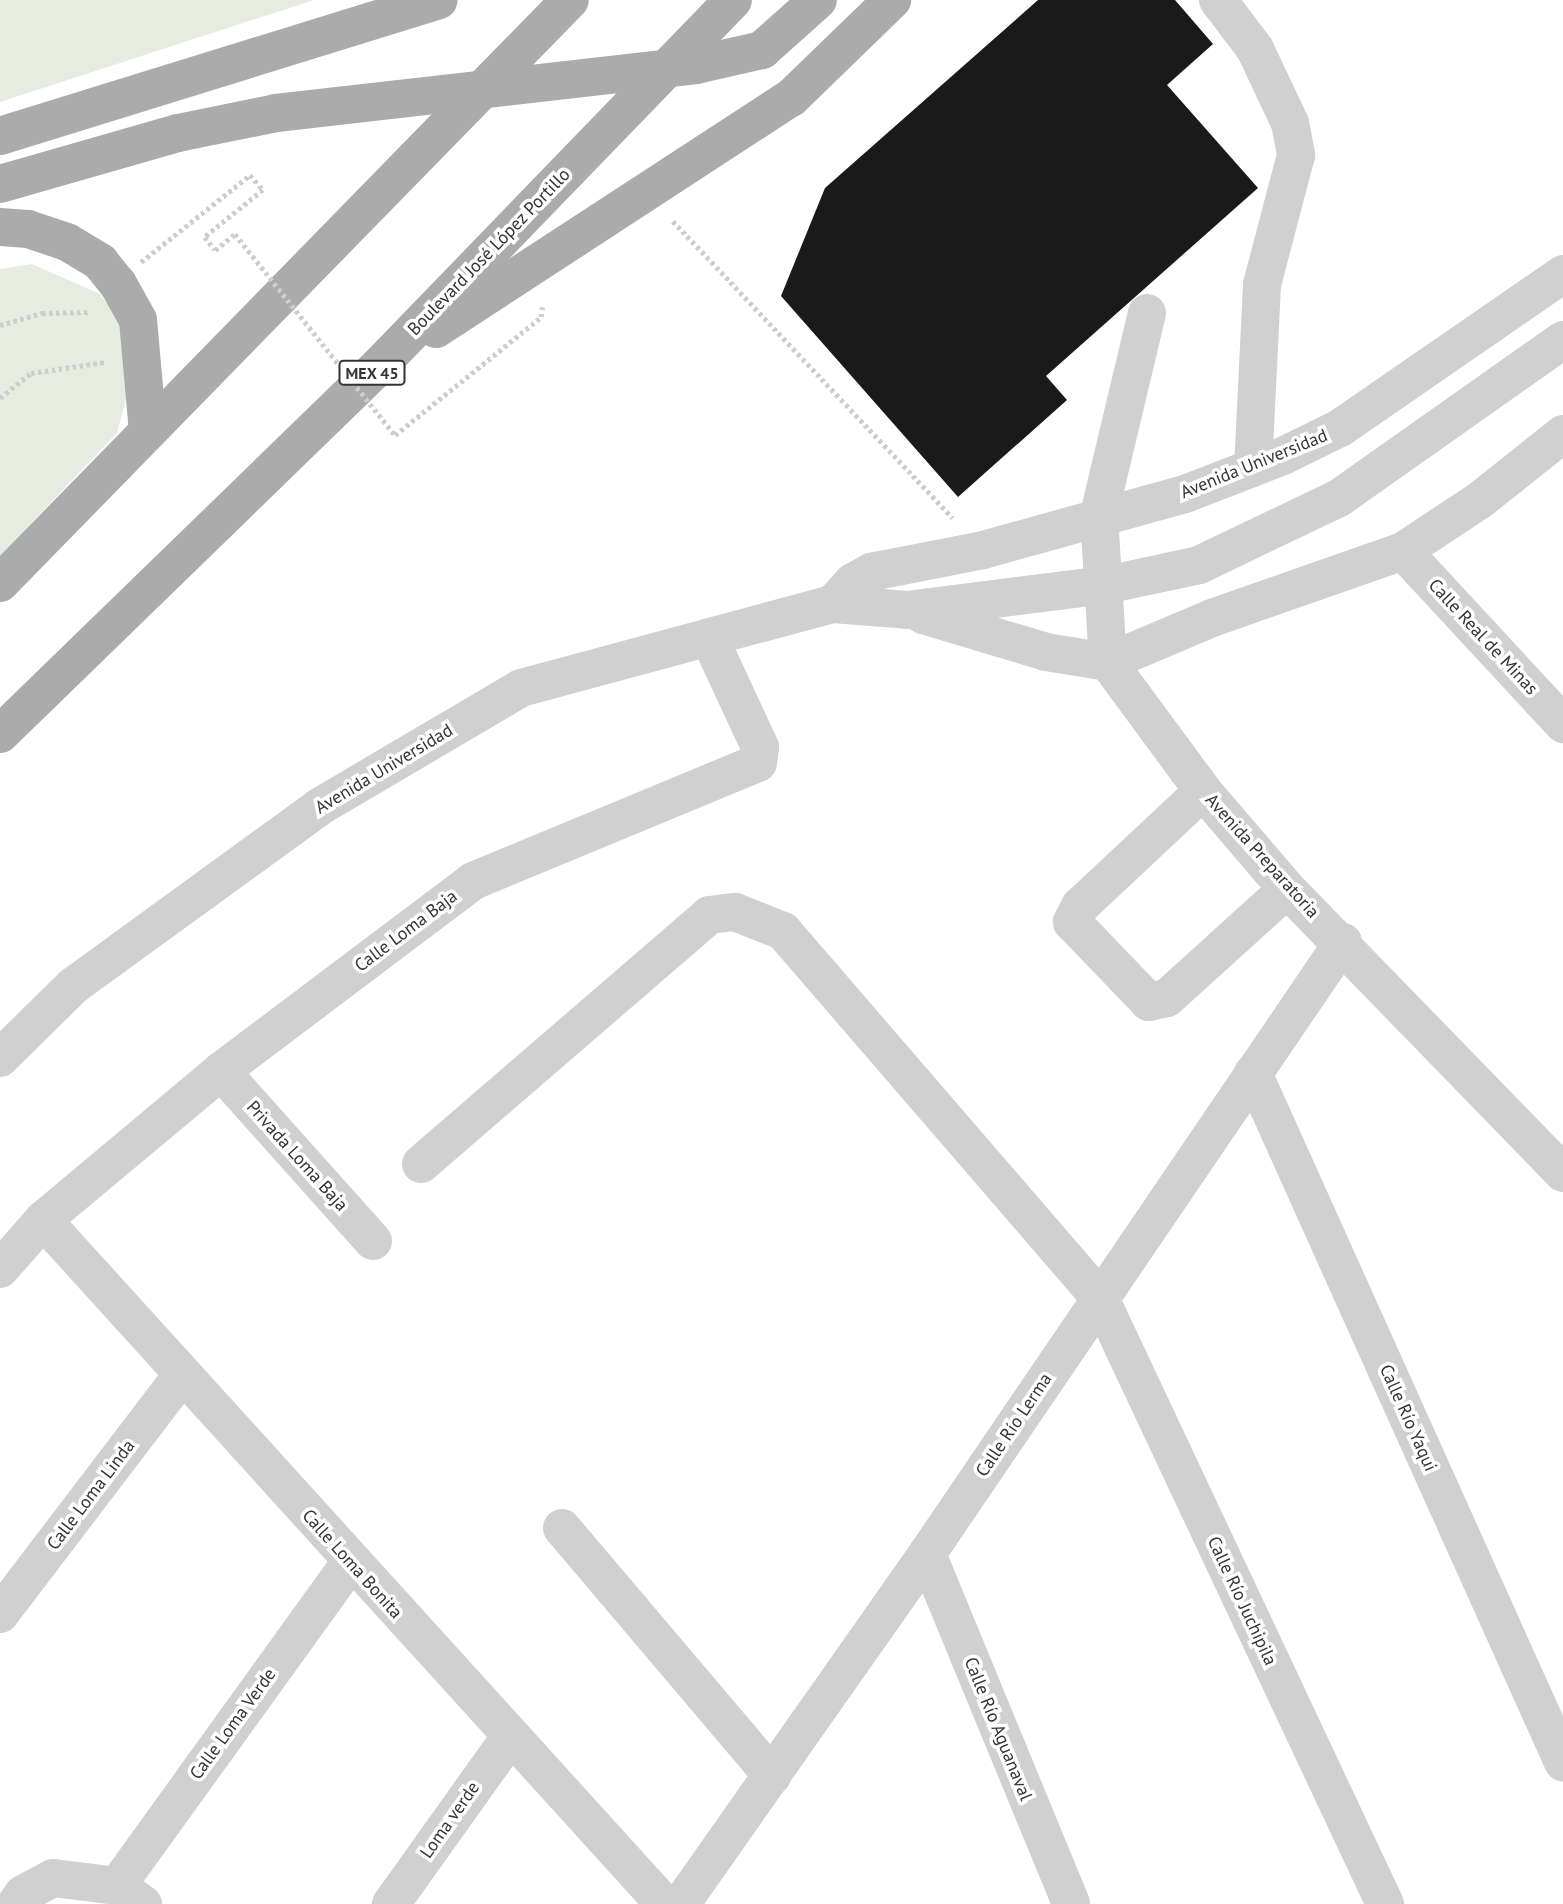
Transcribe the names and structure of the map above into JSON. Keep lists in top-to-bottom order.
{
  "streets": {
    "main road": ["Boulevard José López Portillo", "MEX 45"],
    "street": [
      "Avenida Universidad",
      "Calle Real de Minas",
      "Avenida Preparatoria",
      "Calle Loma Baja",
      "Privada Loma Baja",
      "Calle Río Yaqui",
      "Calle Río Lerma",
      "Calle Loma Linda",
      "Calle Loma Bonita",
      "Calle Río Juchipila",
      "Calle Loma Verde",
      "Calle Río Aguanaval",
      "Loma verde"
    ]
  },
  "crossings": [
    ["Avenida Universidad", "Calle Loma Baja"],
    ["Avenida Preparatoria", "Calle Río Lerma"],
    ["Calle Loma Baja", "Privada Loma Baja"],
    ["Calle Loma Baja", "Calle Loma Bonita"],
    ["Calle Río Yaqui", "Calle Río Lerma"],
    ["Calle Río Lerma", "Calle Río Juchipila"],
    ["Calle Río Lerma", "Calle Río Aguanaval"],
    ["Calle Loma Linda", "Calle Loma Bonita"],
    ["Calle Loma Bonita", "Calle Loma Verde"],
    ["Calle Loma Bonita", "Loma verde"]
  ]
}
